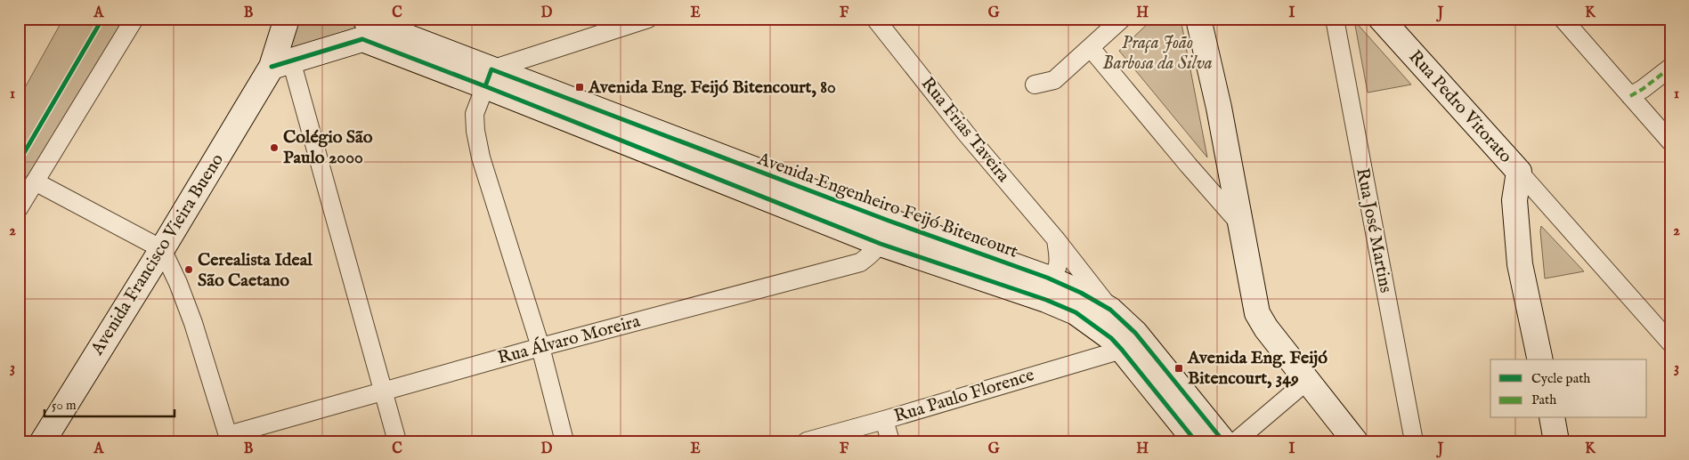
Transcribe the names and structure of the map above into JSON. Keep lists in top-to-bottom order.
{
  "streets": {
    "main road": ["Rua Pedro Vitorato", "Avenida Engenheiro Feijó Bitencourt", "Avenida Francisco Vieira Bueno"],
    "street": [
      "Rua Frias Taveira",
      "Rua José Martins",
      "Rua Álvaro Moreira",
      "Rua Paulo Florence"
    ]
  },
  "crossings": [
    ["Rua Frias Taveira", "Avenida Engenheiro Feijó Bitencourt"],
    ["Avenida Engenheiro Feijó Bitencourt", "Avenida Francisco Vieira Bueno"],
    ["Avenida Engenheiro Feijó Bitencourt", "Rua Álvaro Moreira"],
    ["Avenida Engenheiro Feijó Bitencourt", "Rua Paulo Florence"]
  ],
  "parks": ["Praça João Barbosa da Silva"],
  "places": {
    "transit": ["Avenida Eng. Feijó Bitencourt, 80", "Avenida Eng. Feijó Bitencourt, 349"],
    "other": ["Colégio São Paulo 2000", "Cerealista Ideal São Caetano"]
  },
  "legend": ["Cycle path", "Path"],
  "scale_bar": "50 m",
  "grid": {
    "columns": [
      "A",
      "B",
      "C",
      "D",
      "E",
      "F",
      "G",
      "H",
      "I",
      "J",
      "K"
    ],
    "rows": ["1", "2", "3"]
  }
}
